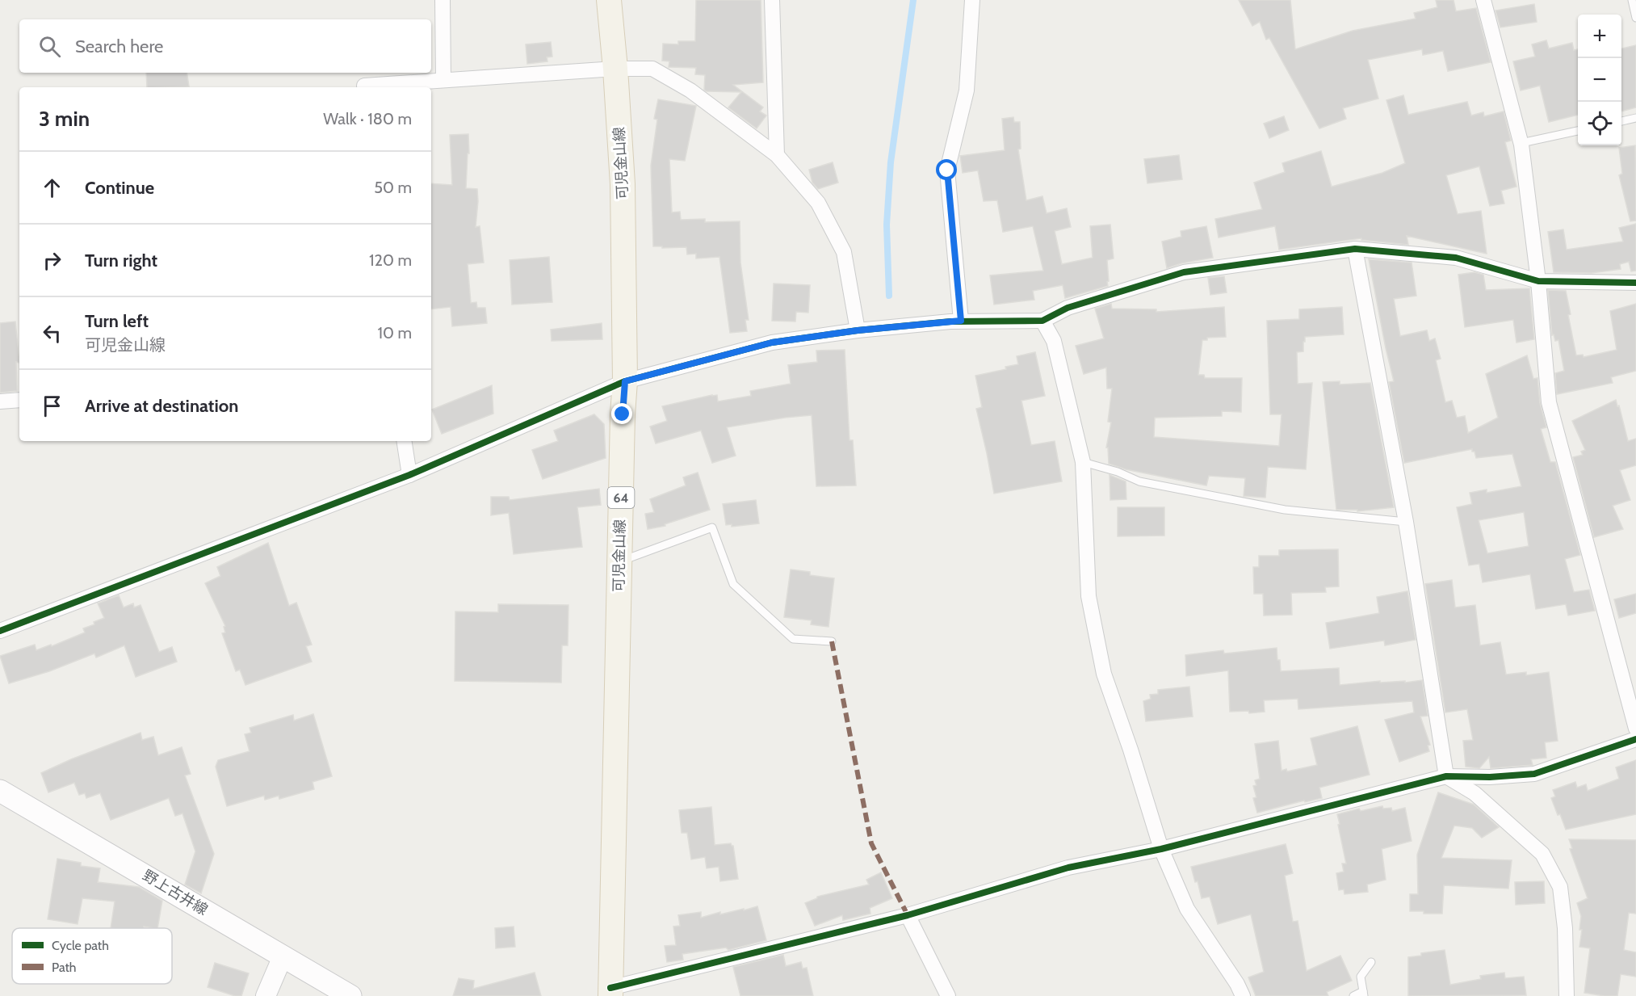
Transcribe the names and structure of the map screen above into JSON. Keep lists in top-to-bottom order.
{
  "streets": {
    "main road": ["可児金山線", "64", "野上古井線"]
  },
  "legend": ["Cycle path", "Path"],
  "page": {
    "map_buttons": ["+", "−"],
    "search": "Search here",
    "heading": ["3 min", "Walk · 180 m"],
    "list": [
      ["Continue", "50 m"],
      ["Turn right", "120 m"],
      ["Turn left", "可児金山線", "10 m"],
      "Arrive at destination"
    ]
  }
}
